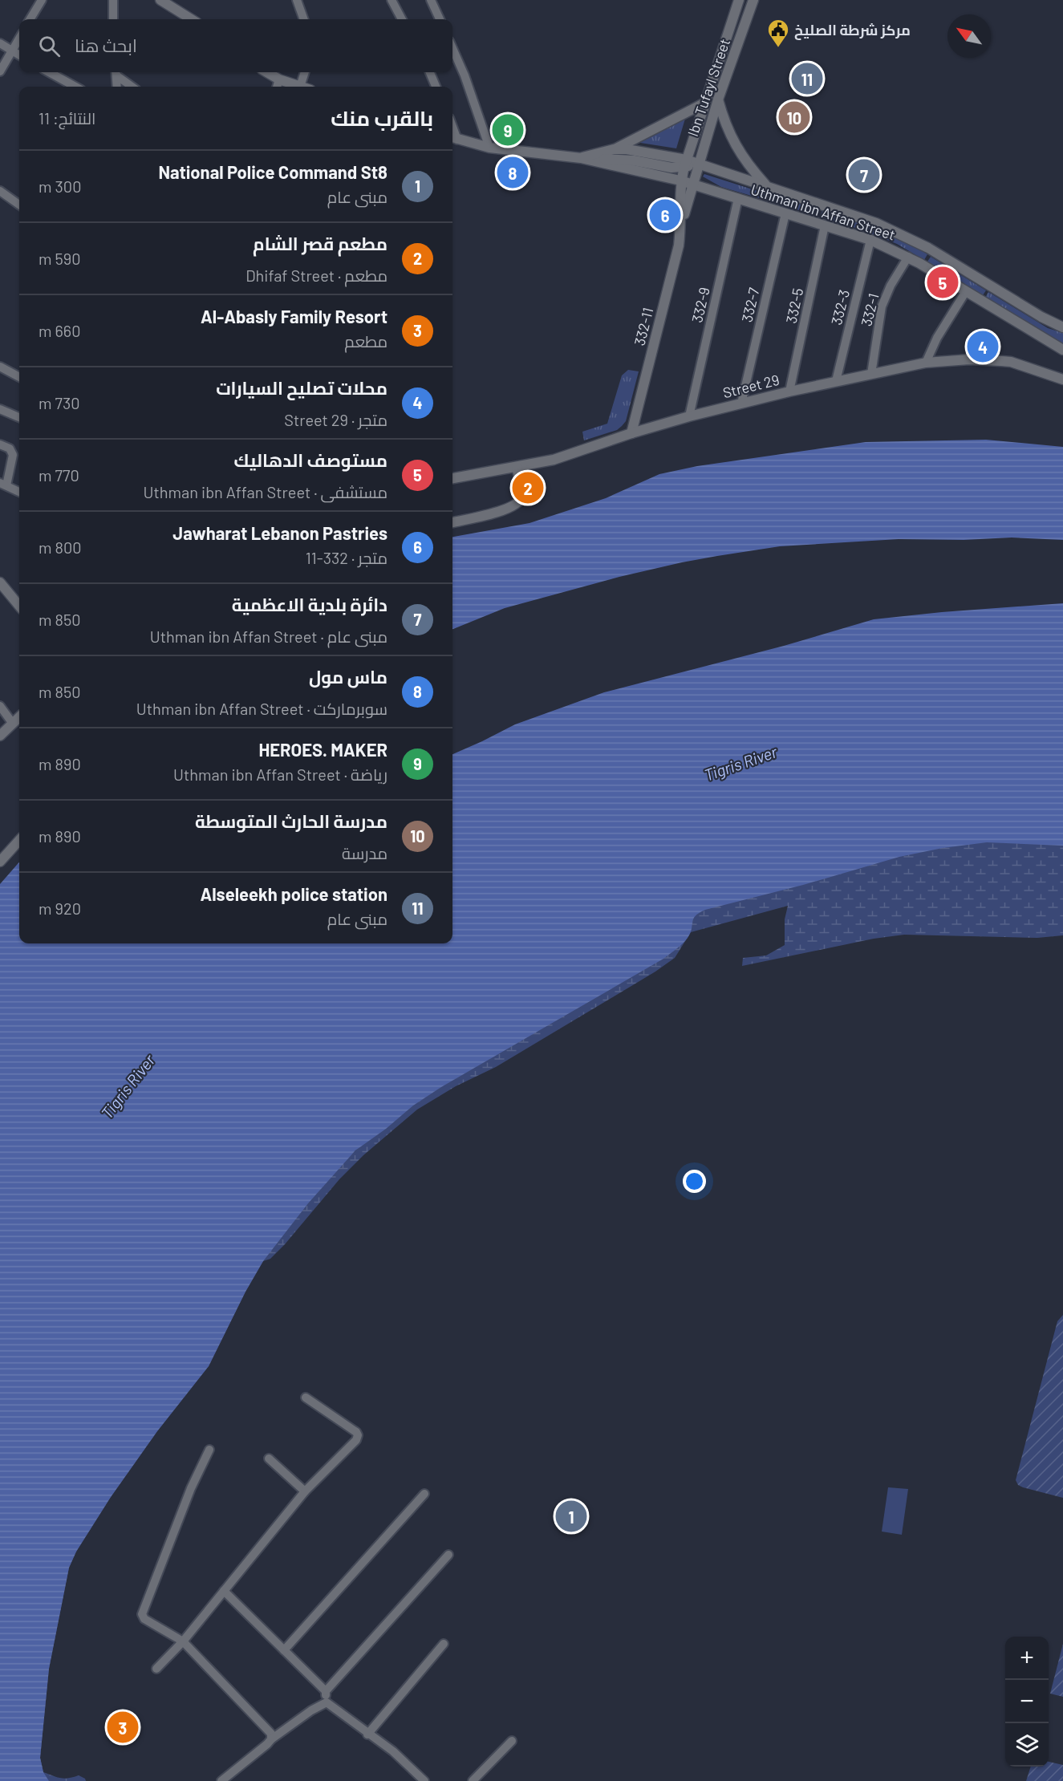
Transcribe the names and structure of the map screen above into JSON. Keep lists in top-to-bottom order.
{
  "streets": {
    "street": [
      "Ibn Tufayl Street",
      "Uthman ibn Affan Street",
      "332-9",
      "332-7",
      "332-5",
      "332-3",
      "332-1",
      "332-11",
      "Street 29"
    ]
  },
  "crossings": [
    ["Ibn Tufayl Street", "Uthman ibn Affan Street"],
    ["Ibn Tufayl Street", "332-11"],
    ["Uthman ibn Affan Street", "332-9"],
    ["Uthman ibn Affan Street", "332-7"],
    ["Uthman ibn Affan Street", "332-5"],
    ["Uthman ibn Affan Street", "332-3"],
    ["Uthman ibn Affan Street", "332-1"],
    ["Uthman ibn Affan Street", "332-11"],
    ["332-9", "Street 29"],
    ["332-7", "Street 29"],
    ["332-5", "Street 29"],
    ["332-3", "Street 29"],
    ["332-1", "Street 29"],
    ["332-11", "Street 29"]
  ],
  "water": ["Tigris River"],
  "places": {
    "public building": ["مركز شرطة الصليخ"]
  },
  "north": "top left",
  "page": {
    "search": "ابحث هنا",
    "pins": [
      "11",
      "10",
      "9",
      "8",
      "7",
      "6",
      "5",
      "4",
      "2",
      "1",
      "3"
    ],
    "heading": ["بالقرب منك", "النتائج: 11"],
    "list": [
      {
        "mark": "1",
        "name": "National Police Command St8",
        "note": "مبنى عام",
        "value": "300 m"
      },
      {
        "mark": "2",
        "name": "مطعم قصر الشام",
        "note": "مطعم · Dhifaf Street",
        "value": "590 m"
      },
      {
        "mark": "3",
        "name": "Al-Abasly Family Resort",
        "note": "مطعم",
        "value": "660 m"
      },
      {
        "mark": "4",
        "name": "محلات تصليح السيارات",
        "note": "متجر · Street 29",
        "value": "730 m"
      },
      {
        "mark": "5",
        "name": "مستوصف الدهاليك",
        "note": "مستشفى · Uthman ibn Affan Street",
        "value": "770 m"
      },
      {
        "mark": "6",
        "name": "Jawharat Lebanon Pastries",
        "note": "متجر · 332-11",
        "value": "800 m"
      },
      {
        "mark": "7",
        "name": "دائرة بلدية الاعظمية",
        "note": "مبنى عام · Uthman ibn Affan Street",
        "value": "850 m"
      },
      {
        "mark": "8",
        "name": "ماس مول",
        "note": "سوبرماركت · Uthman ibn Affan Street",
        "value": "850 m"
      },
      {
        "mark": "9",
        "name": "HEROES. MAKER",
        "note": "رياضة · Uthman ibn Affan Street",
        "value": "890 m"
      },
      {
        "mark": "10",
        "name": "مدرسة الحارث المتوسطة",
        "note": "مدرسة",
        "value": "890 m"
      },
      {
        "mark": "11",
        "name": "Alseleekh police station",
        "note": "مبنى عام",
        "value": "920 m"
      }
    ],
    "map_buttons": ["+", "−"]
  }
}
